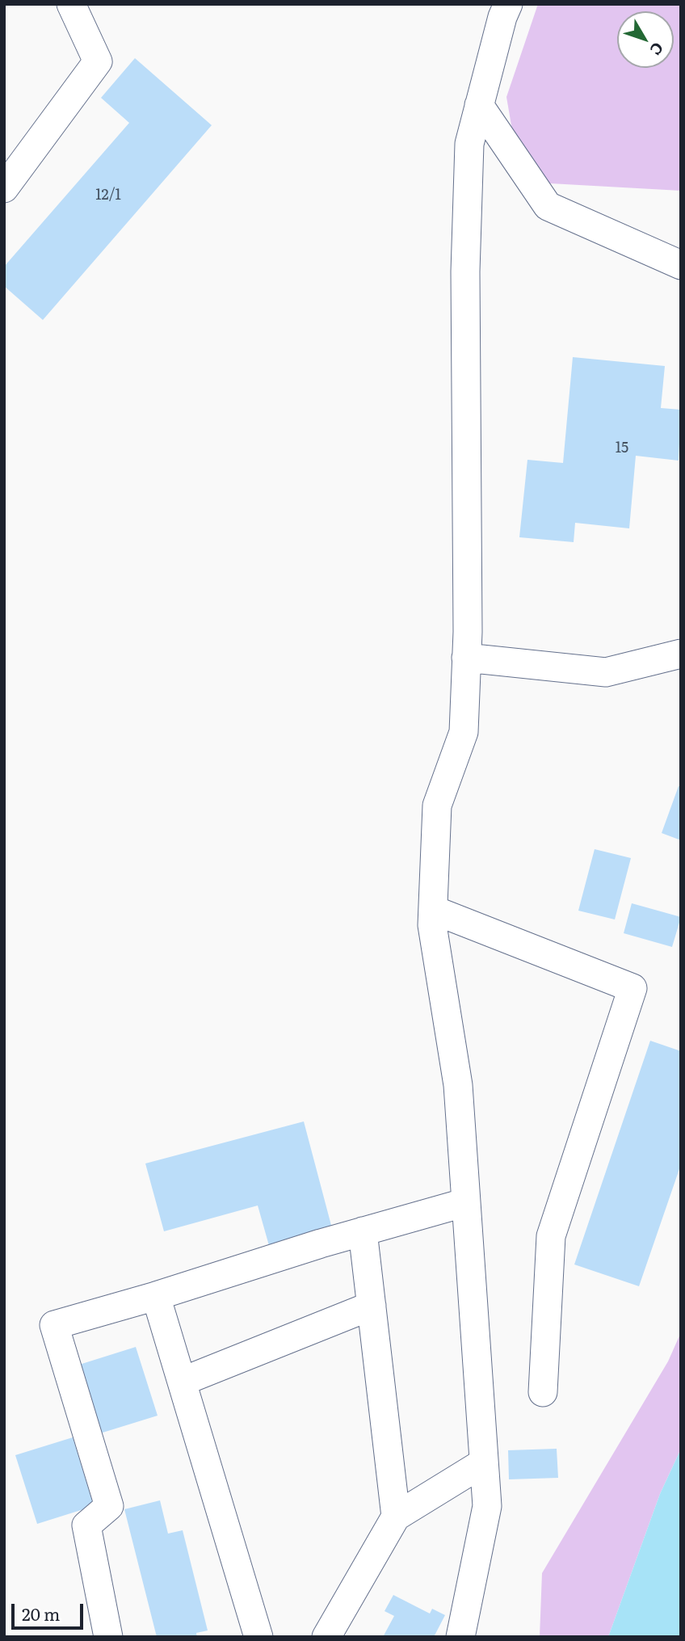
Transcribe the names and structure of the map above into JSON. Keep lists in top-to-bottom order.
{
  "house_numbers": ["12/1", "15"],
  "scale_bar": "20 m",
  "north": "bottom right"
}
